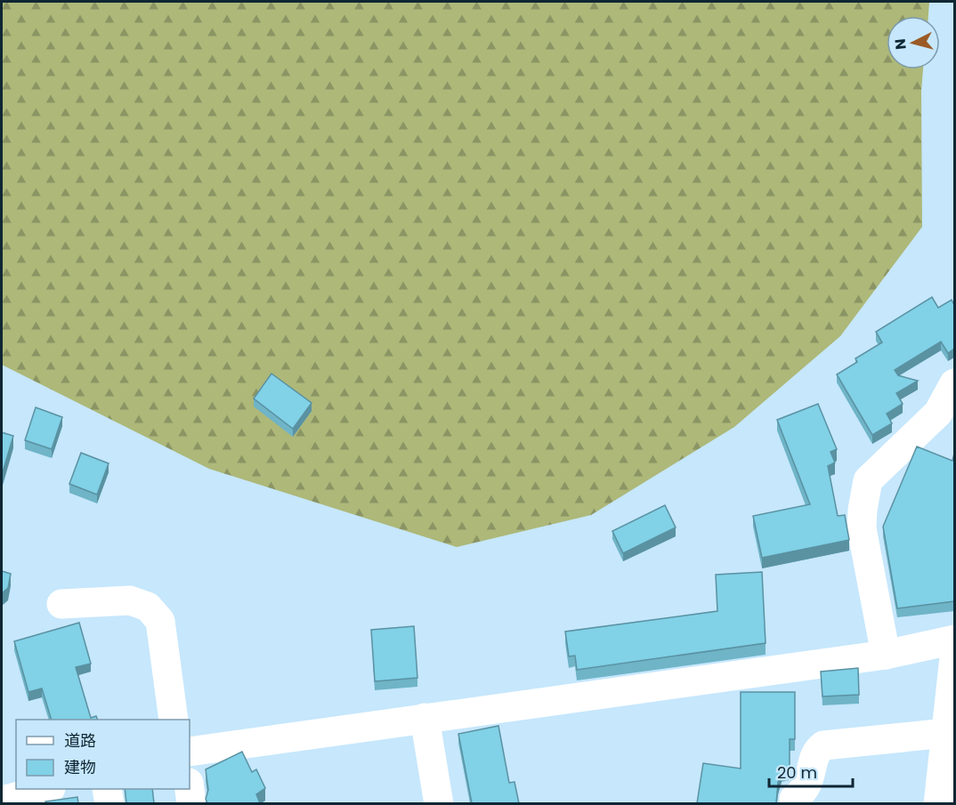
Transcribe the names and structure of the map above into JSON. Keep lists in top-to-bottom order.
{
  "legend": ["道路", "建物"],
  "scale_bar": "20 m",
  "north": "left"
}
